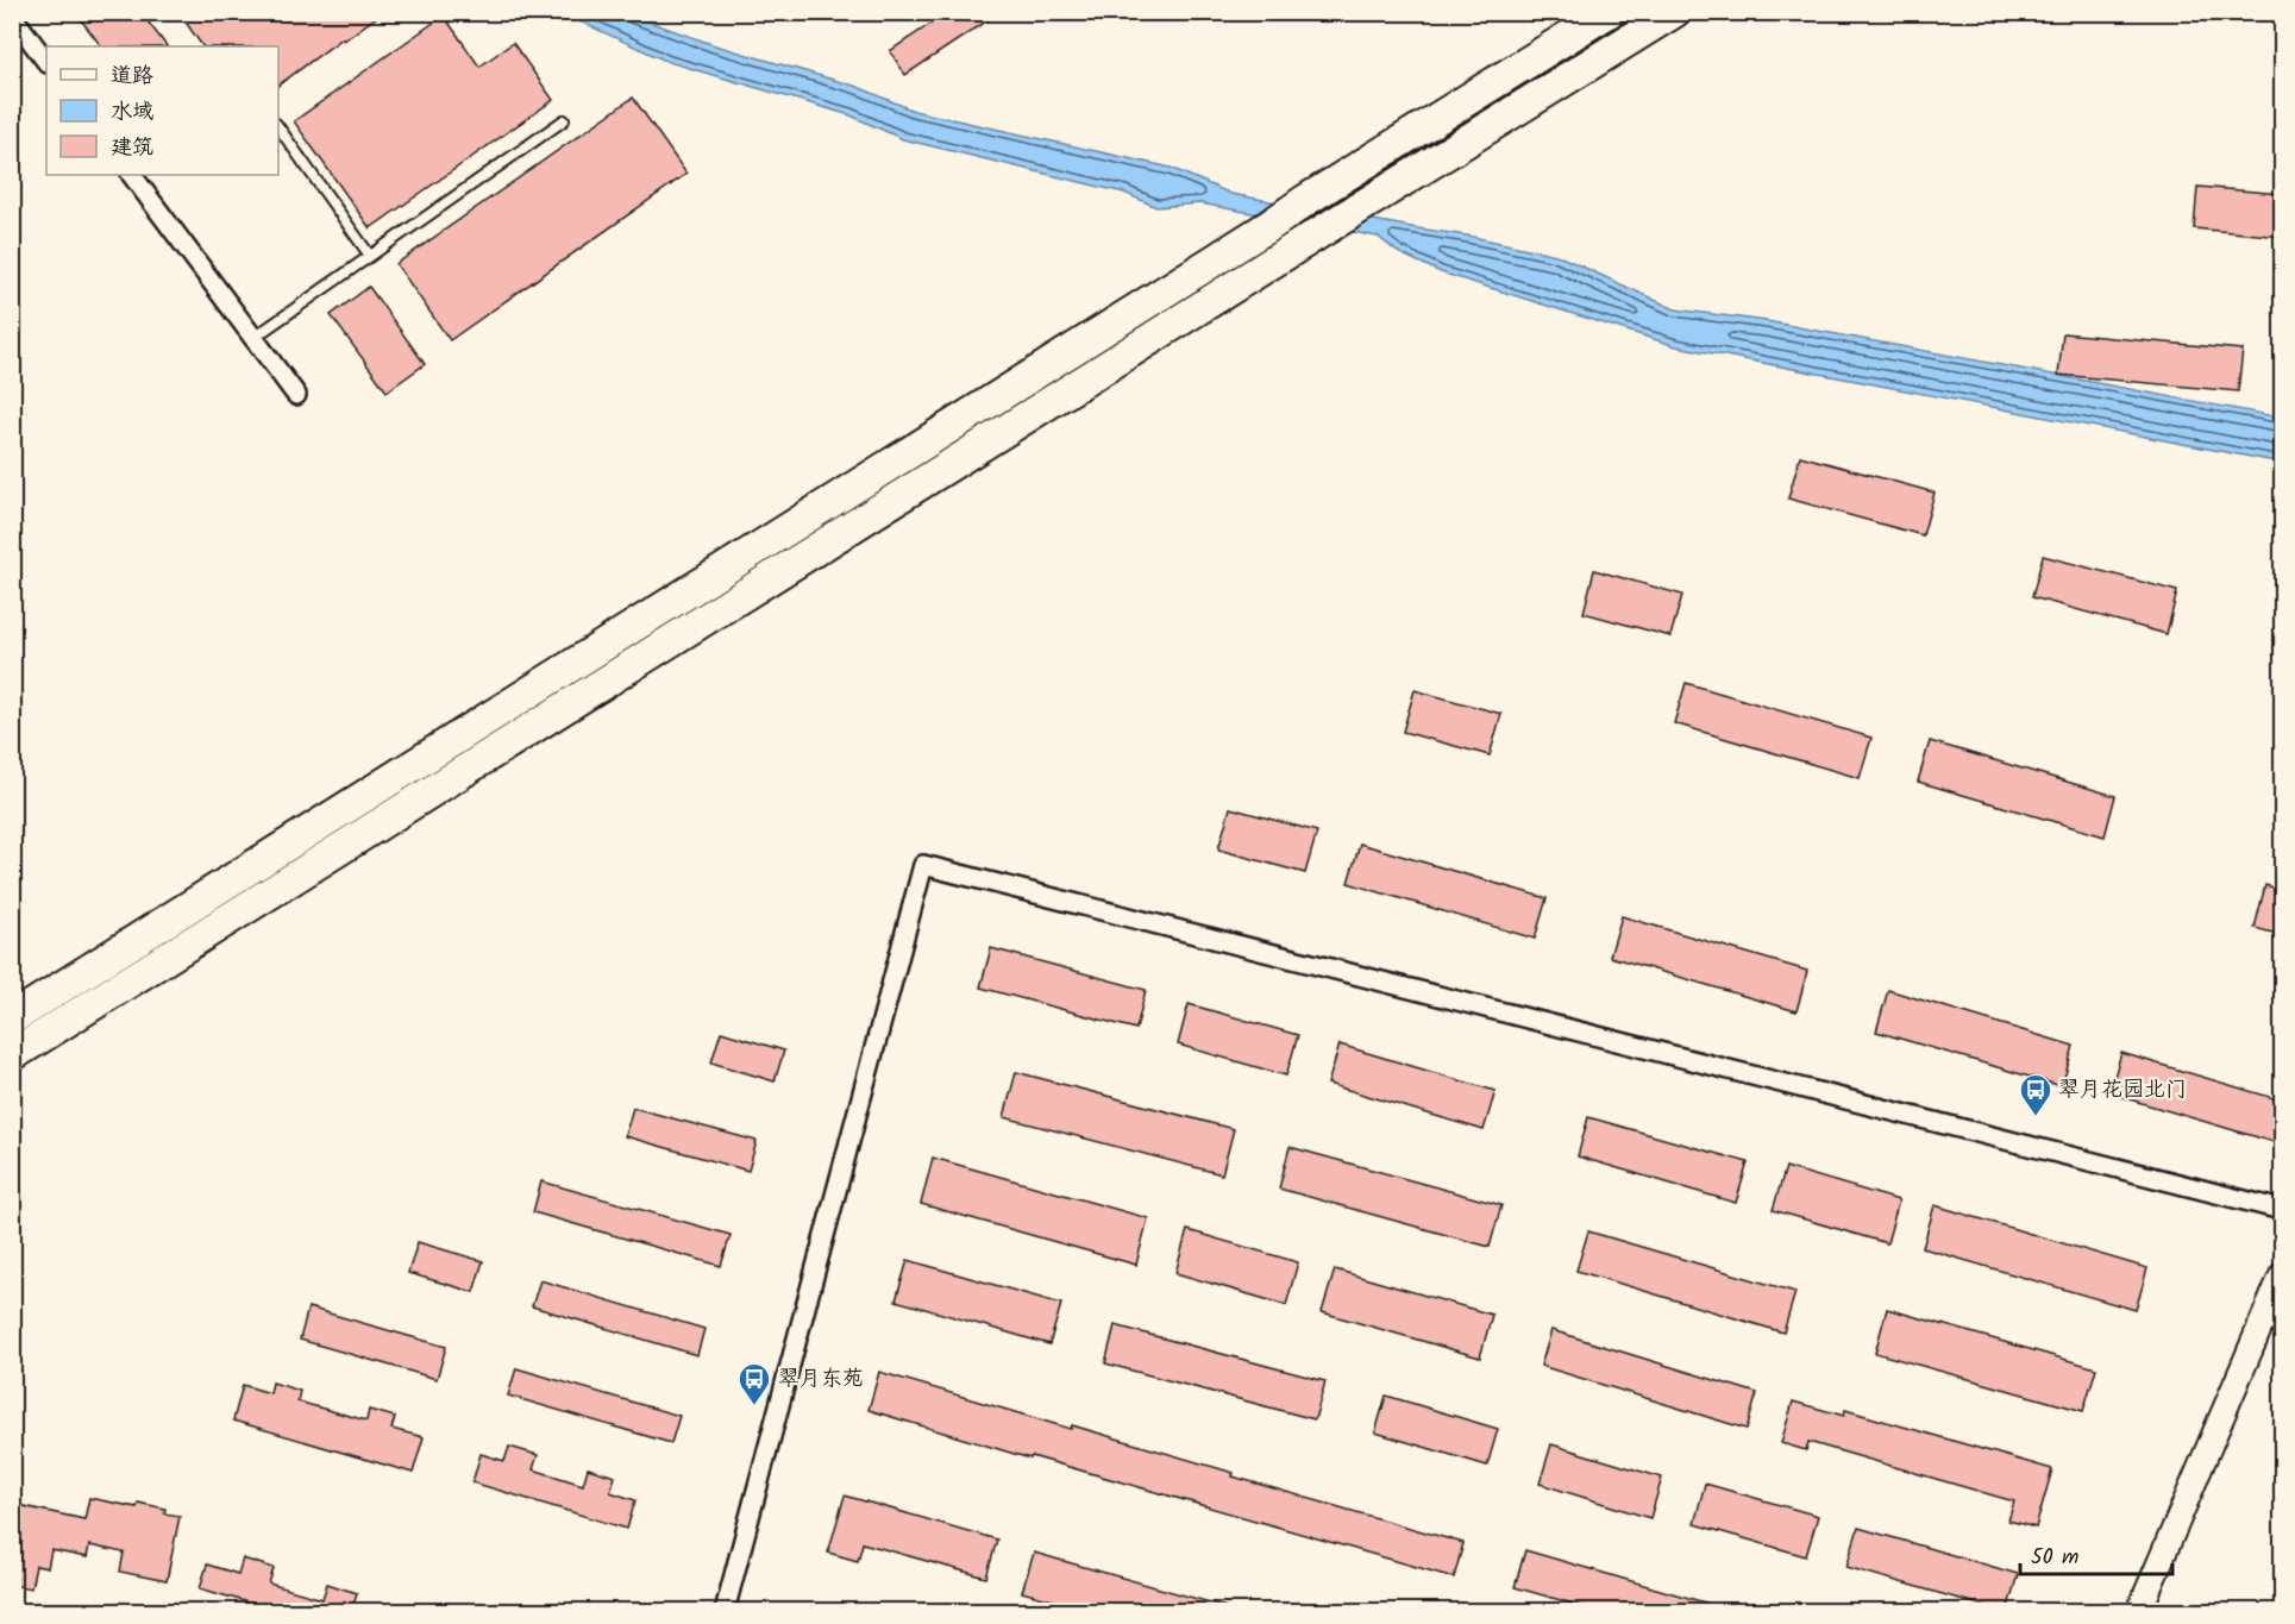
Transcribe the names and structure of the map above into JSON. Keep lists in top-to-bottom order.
{
  "places": {
    "bus stop": ["翠月花园北门", "翠月东苑"]
  },
  "legend": ["道路", "水域", "建筑"],
  "scale_bar": "50 m"
}
